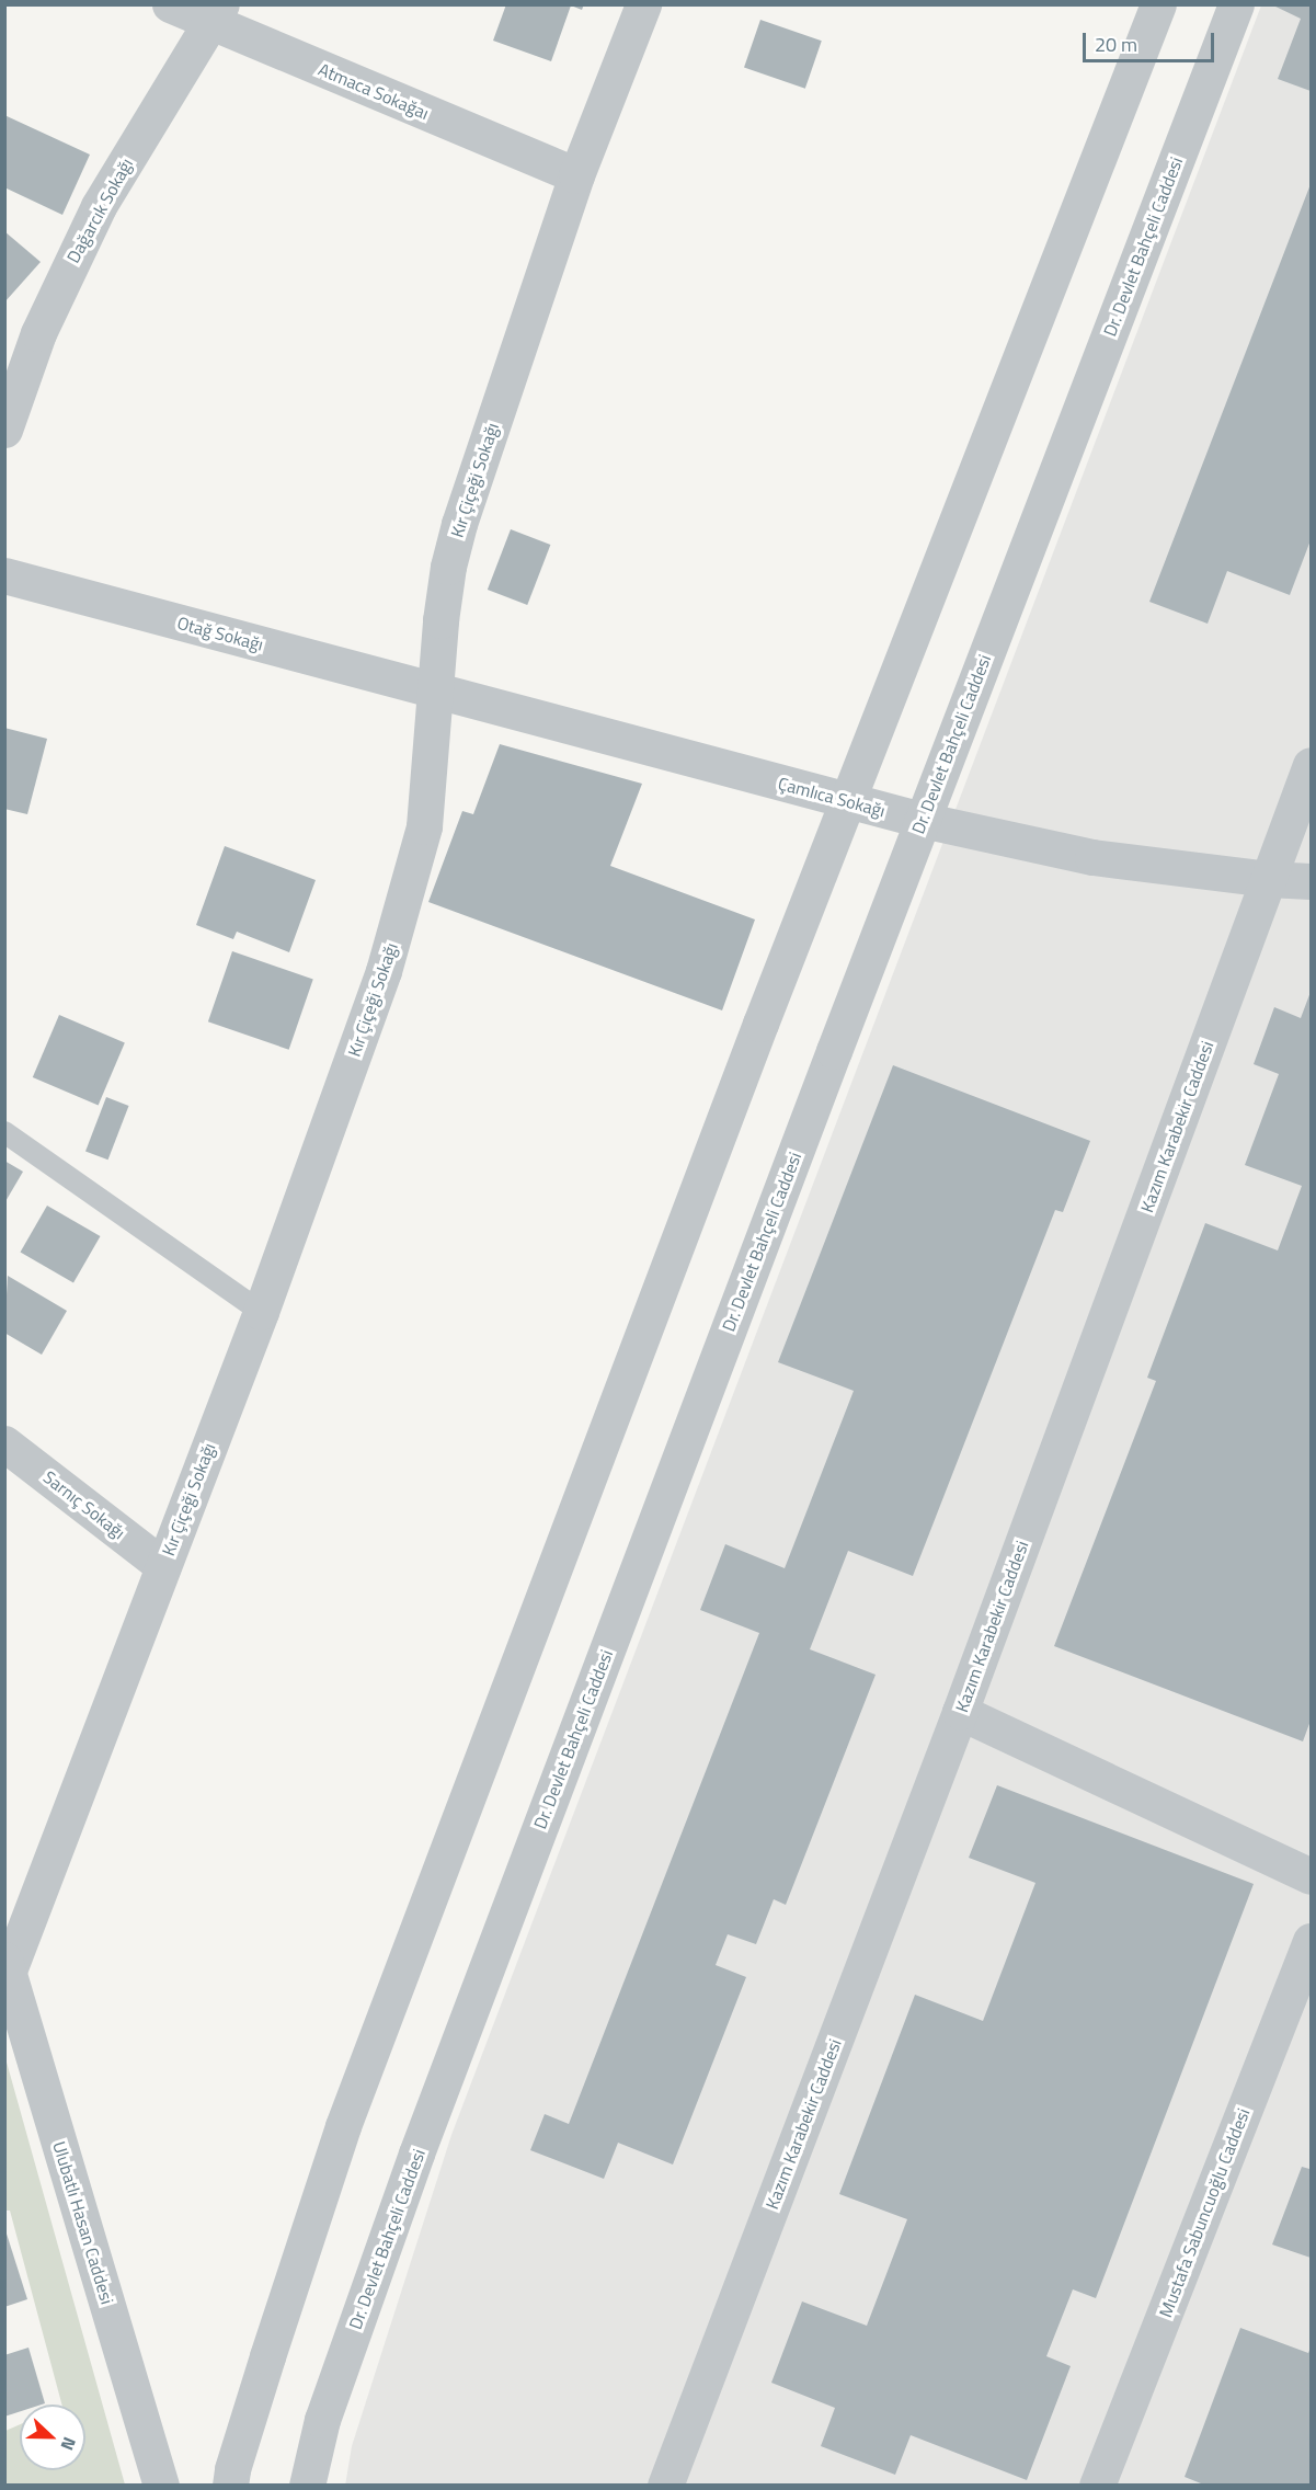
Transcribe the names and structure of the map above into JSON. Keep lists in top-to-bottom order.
{
  "streets": {
    "street": [
      "Atmaca Sokağaı",
      "Dağarcık Sokağı",
      "Dr. Devlet Bahçeli Caddesi",
      "Kır Çiçeği Sokağı",
      "Otağ Sokağı",
      "Çamlıca Sokağı",
      "Kazım Karabekir Caddesi",
      "Sarnıç Sokağı",
      "Mustafa Sabuncuoğlu Caddesi",
      "Ulubatlı Hasan Caddesi"
    ]
  },
  "crossings": [
    ["Atmaca Sokağaı", "Dağarcık Sokağı"],
    ["Atmaca Sokağaı", "Kır Çiçeği Sokağı"],
    ["Dr. Devlet Bahçeli Caddesi", "Çamlıca Sokağı"],
    ["Kır Çiçeği Sokağı", "Otağ Sokağı"],
    ["Kır Çiçeği Sokağı", "Çamlıca Sokağı"],
    ["Kır Çiçeği Sokağı", "Sarnıç Sokağı"],
    ["Kır Çiçeği Sokağı", "Ulubatlı Hasan Caddesi"],
    ["Otağ Sokağı", "Çamlıca Sokağı"],
    ["Çamlıca Sokağı", "Kazım Karabekir Caddesi"]
  ],
  "scale_bar": "20 m",
  "north": "right"
}
